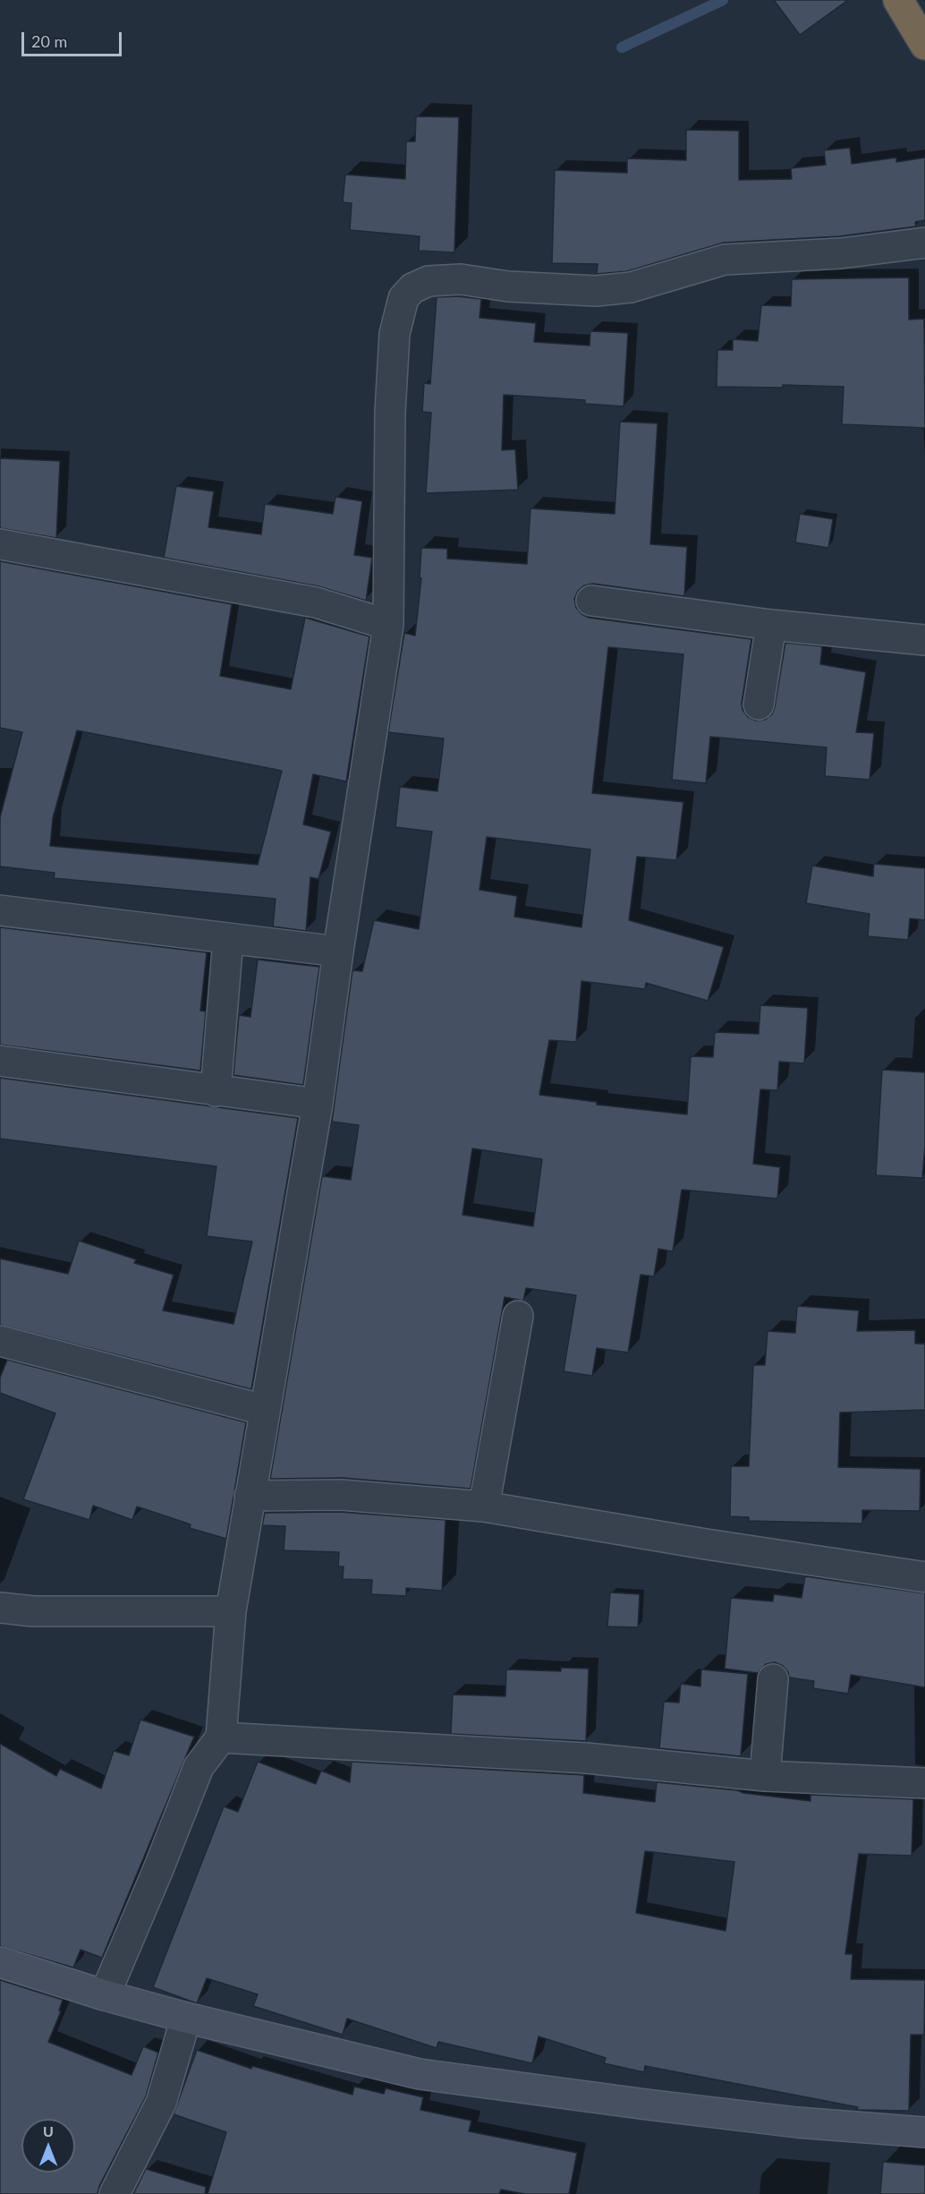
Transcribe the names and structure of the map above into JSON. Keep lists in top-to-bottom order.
{
  "scale_bar": "20 m",
  "north": "top"
}
